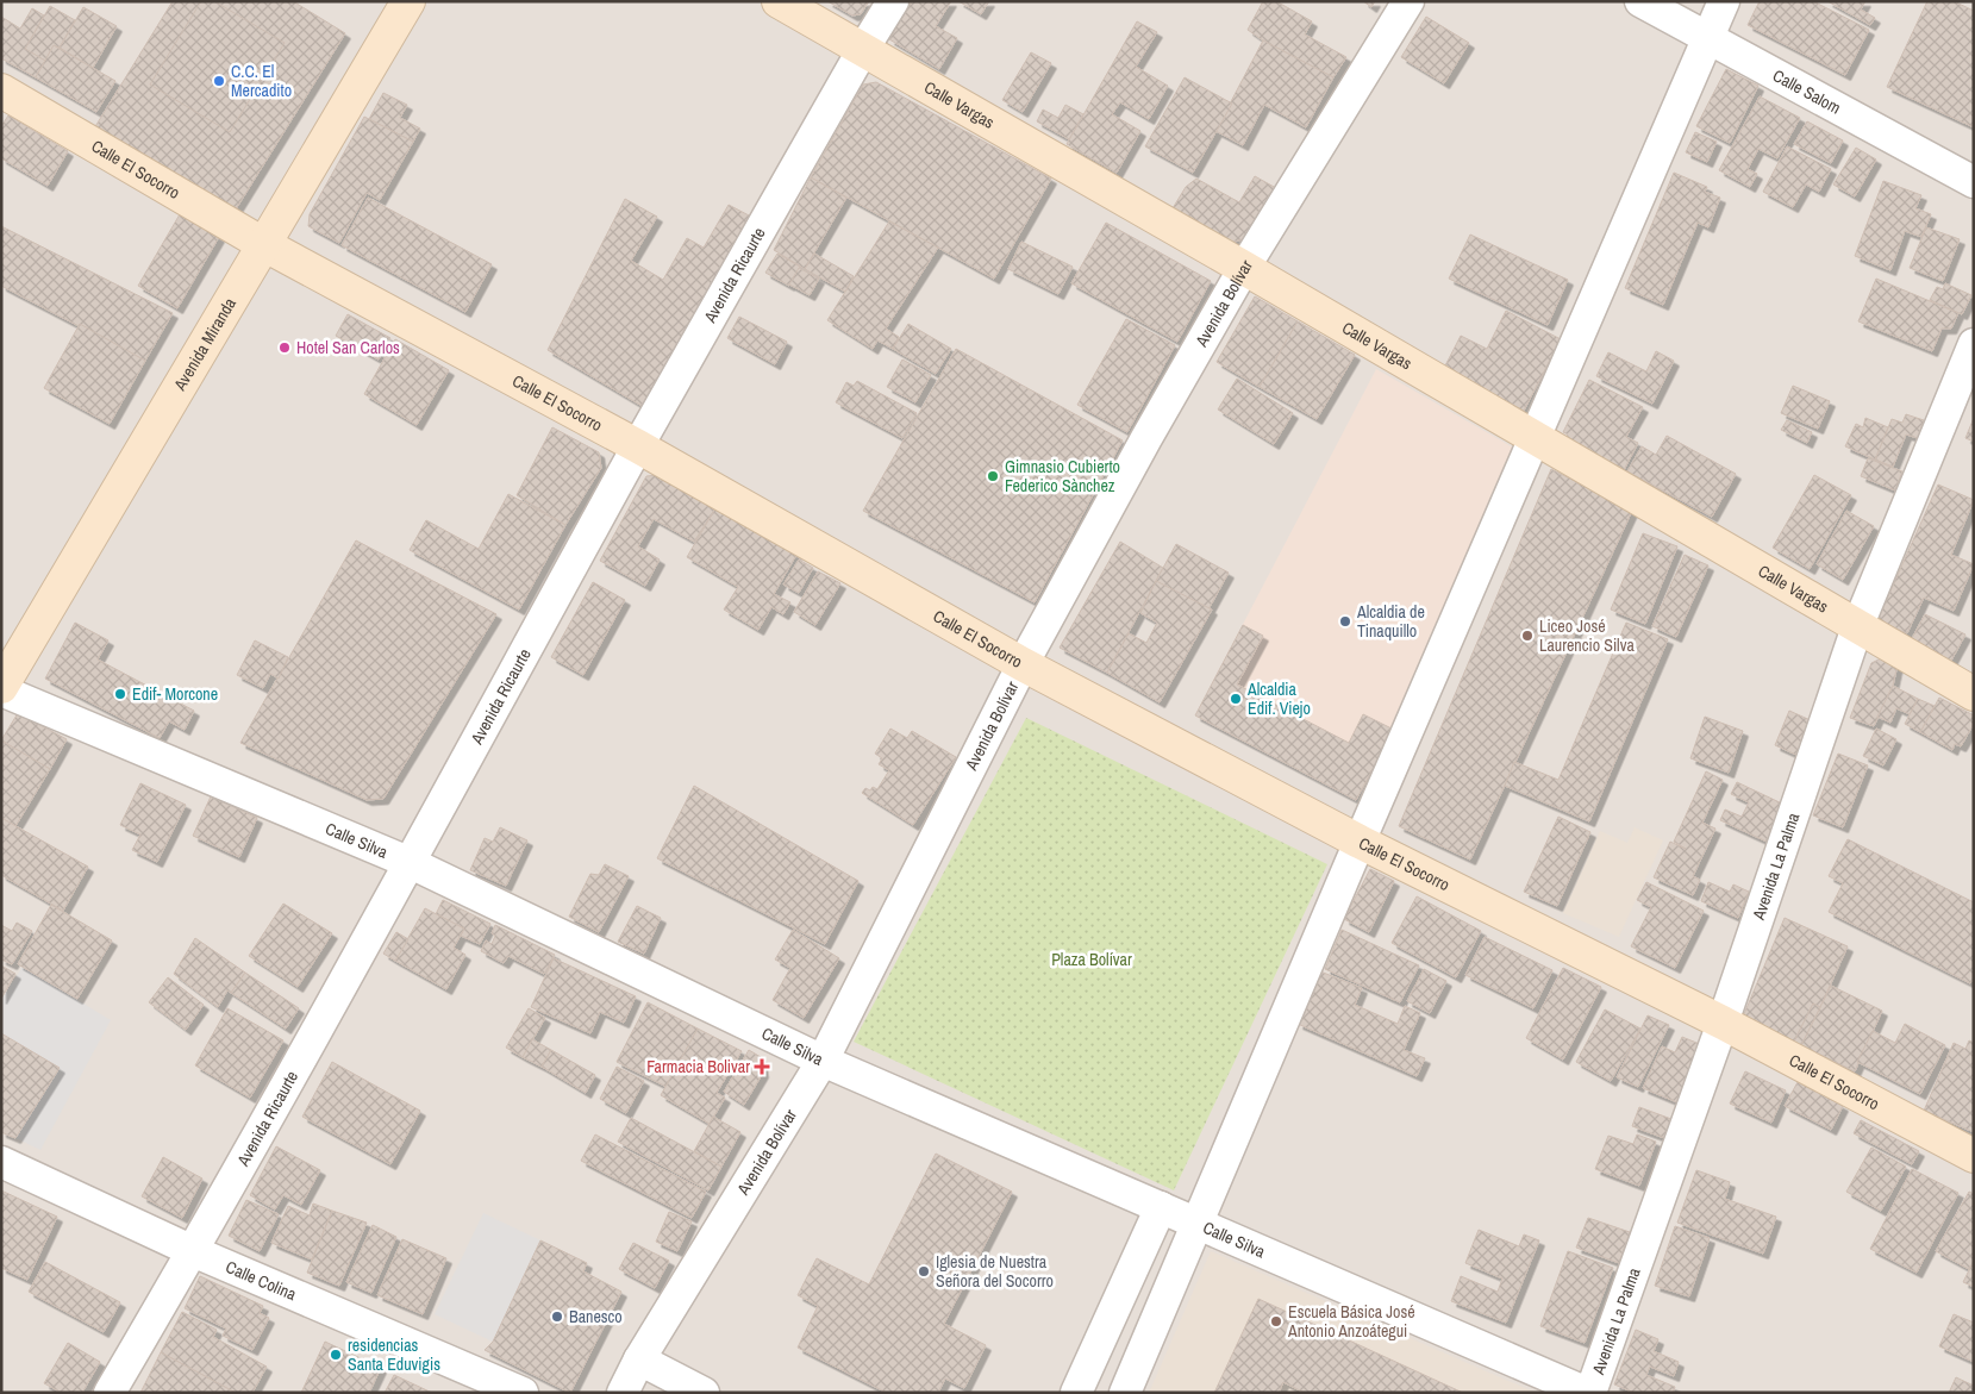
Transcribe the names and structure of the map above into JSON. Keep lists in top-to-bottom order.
{
  "streets": {
    "street": [
      "Calle Salom",
      "Calle Vargas",
      "Calle El Socorro",
      "Avenida Ricaurte",
      "Avenida Bolívar",
      "Avenida Miranda",
      "Calle Silva",
      "Avenida La Palma",
      "Calle Colina"
    ]
  },
  "crossings": [
    ["Calle Vargas", "Avenida Ricaurte"],
    ["Calle Vargas", "Avenida Bolívar"],
    ["Calle Vargas", "Avenida La Palma"],
    ["Calle El Socorro", "Avenida Ricaurte"],
    ["Calle El Socorro", "Avenida Bolívar"],
    ["Calle El Socorro", "Avenida Miranda"],
    ["Calle El Socorro", "Avenida La Palma"],
    ["Avenida Ricaurte", "Calle Silva"],
    ["Avenida Ricaurte", "Calle Colina"],
    ["Avenida Bolívar", "Calle Silva"],
    ["Avenida Miranda", "Calle Silva"],
    ["Calle Silva", "Avenida La Palma"]
  ],
  "parks": ["Plaza Bolívar"],
  "places": {
    "other": [
      "C.C. El Mercadito",
      "Hotel San Carlos",
      "Gimnasio Cubierto Federico Sànchez",
      "Alcaldia de Tinaquillo",
      "Liceo José Laurencio Silva",
      "Edif- Morcone",
      "Alcaldia Edif. Viejo",
      "Iglesia de Nuestra Señora del Socorro",
      "Banesco",
      "Escuela Básica José Antonio Anzoátegui",
      "residencias Santa Eduvigis"
    ],
    "health": ["Farmacia Bolivar"]
  }
}
